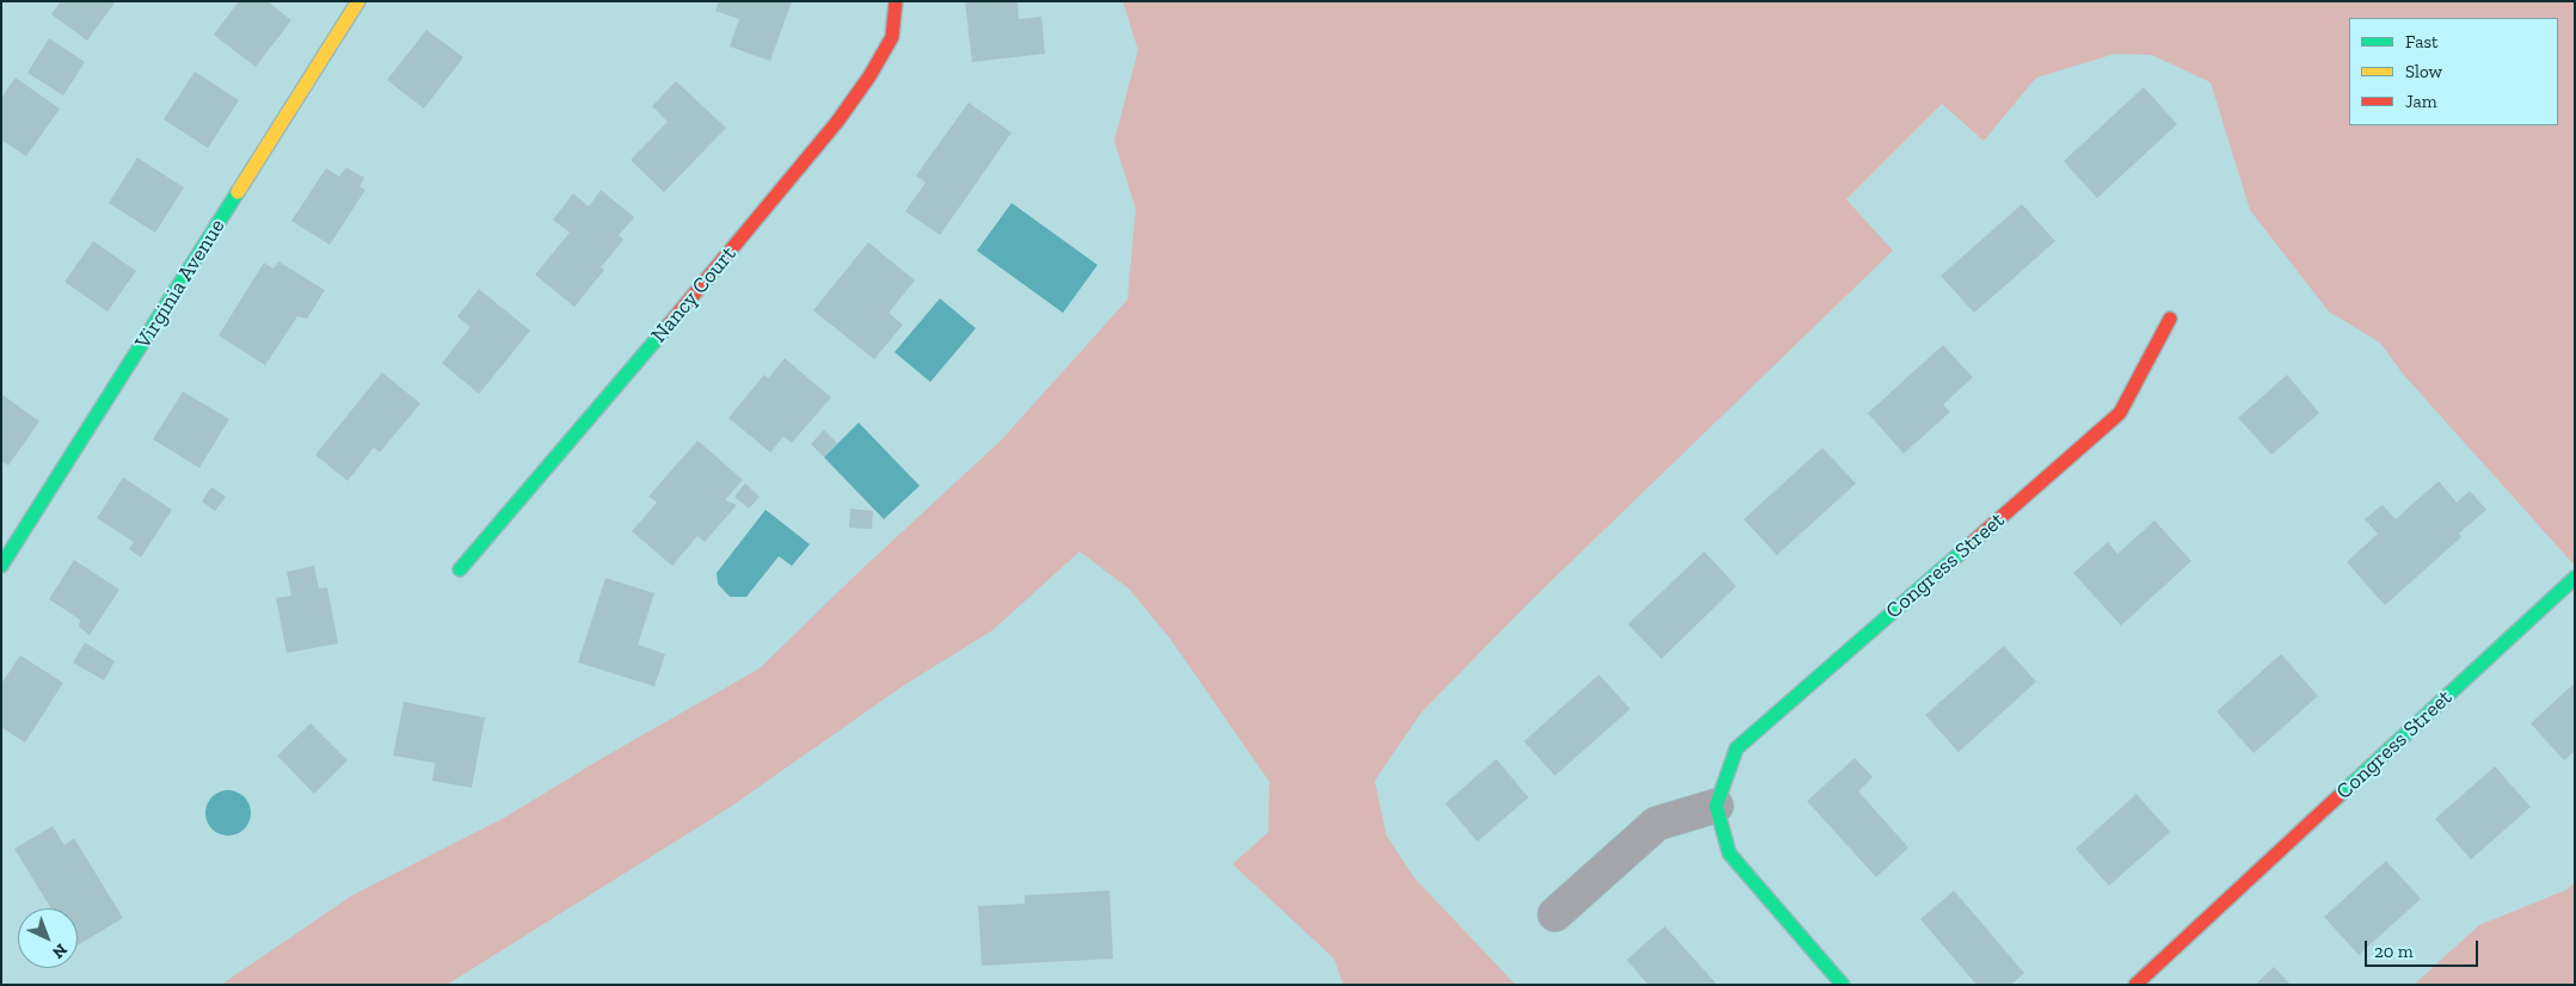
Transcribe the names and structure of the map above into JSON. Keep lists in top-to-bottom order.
{
  "streets": {
    "street": ["Virginia Avenue", "Nancy Court", "Congress Street"]
  },
  "legend": ["Fast", "Slow", "Jam"],
  "scale_bar": "20 m",
  "north": "bottom right"
}
